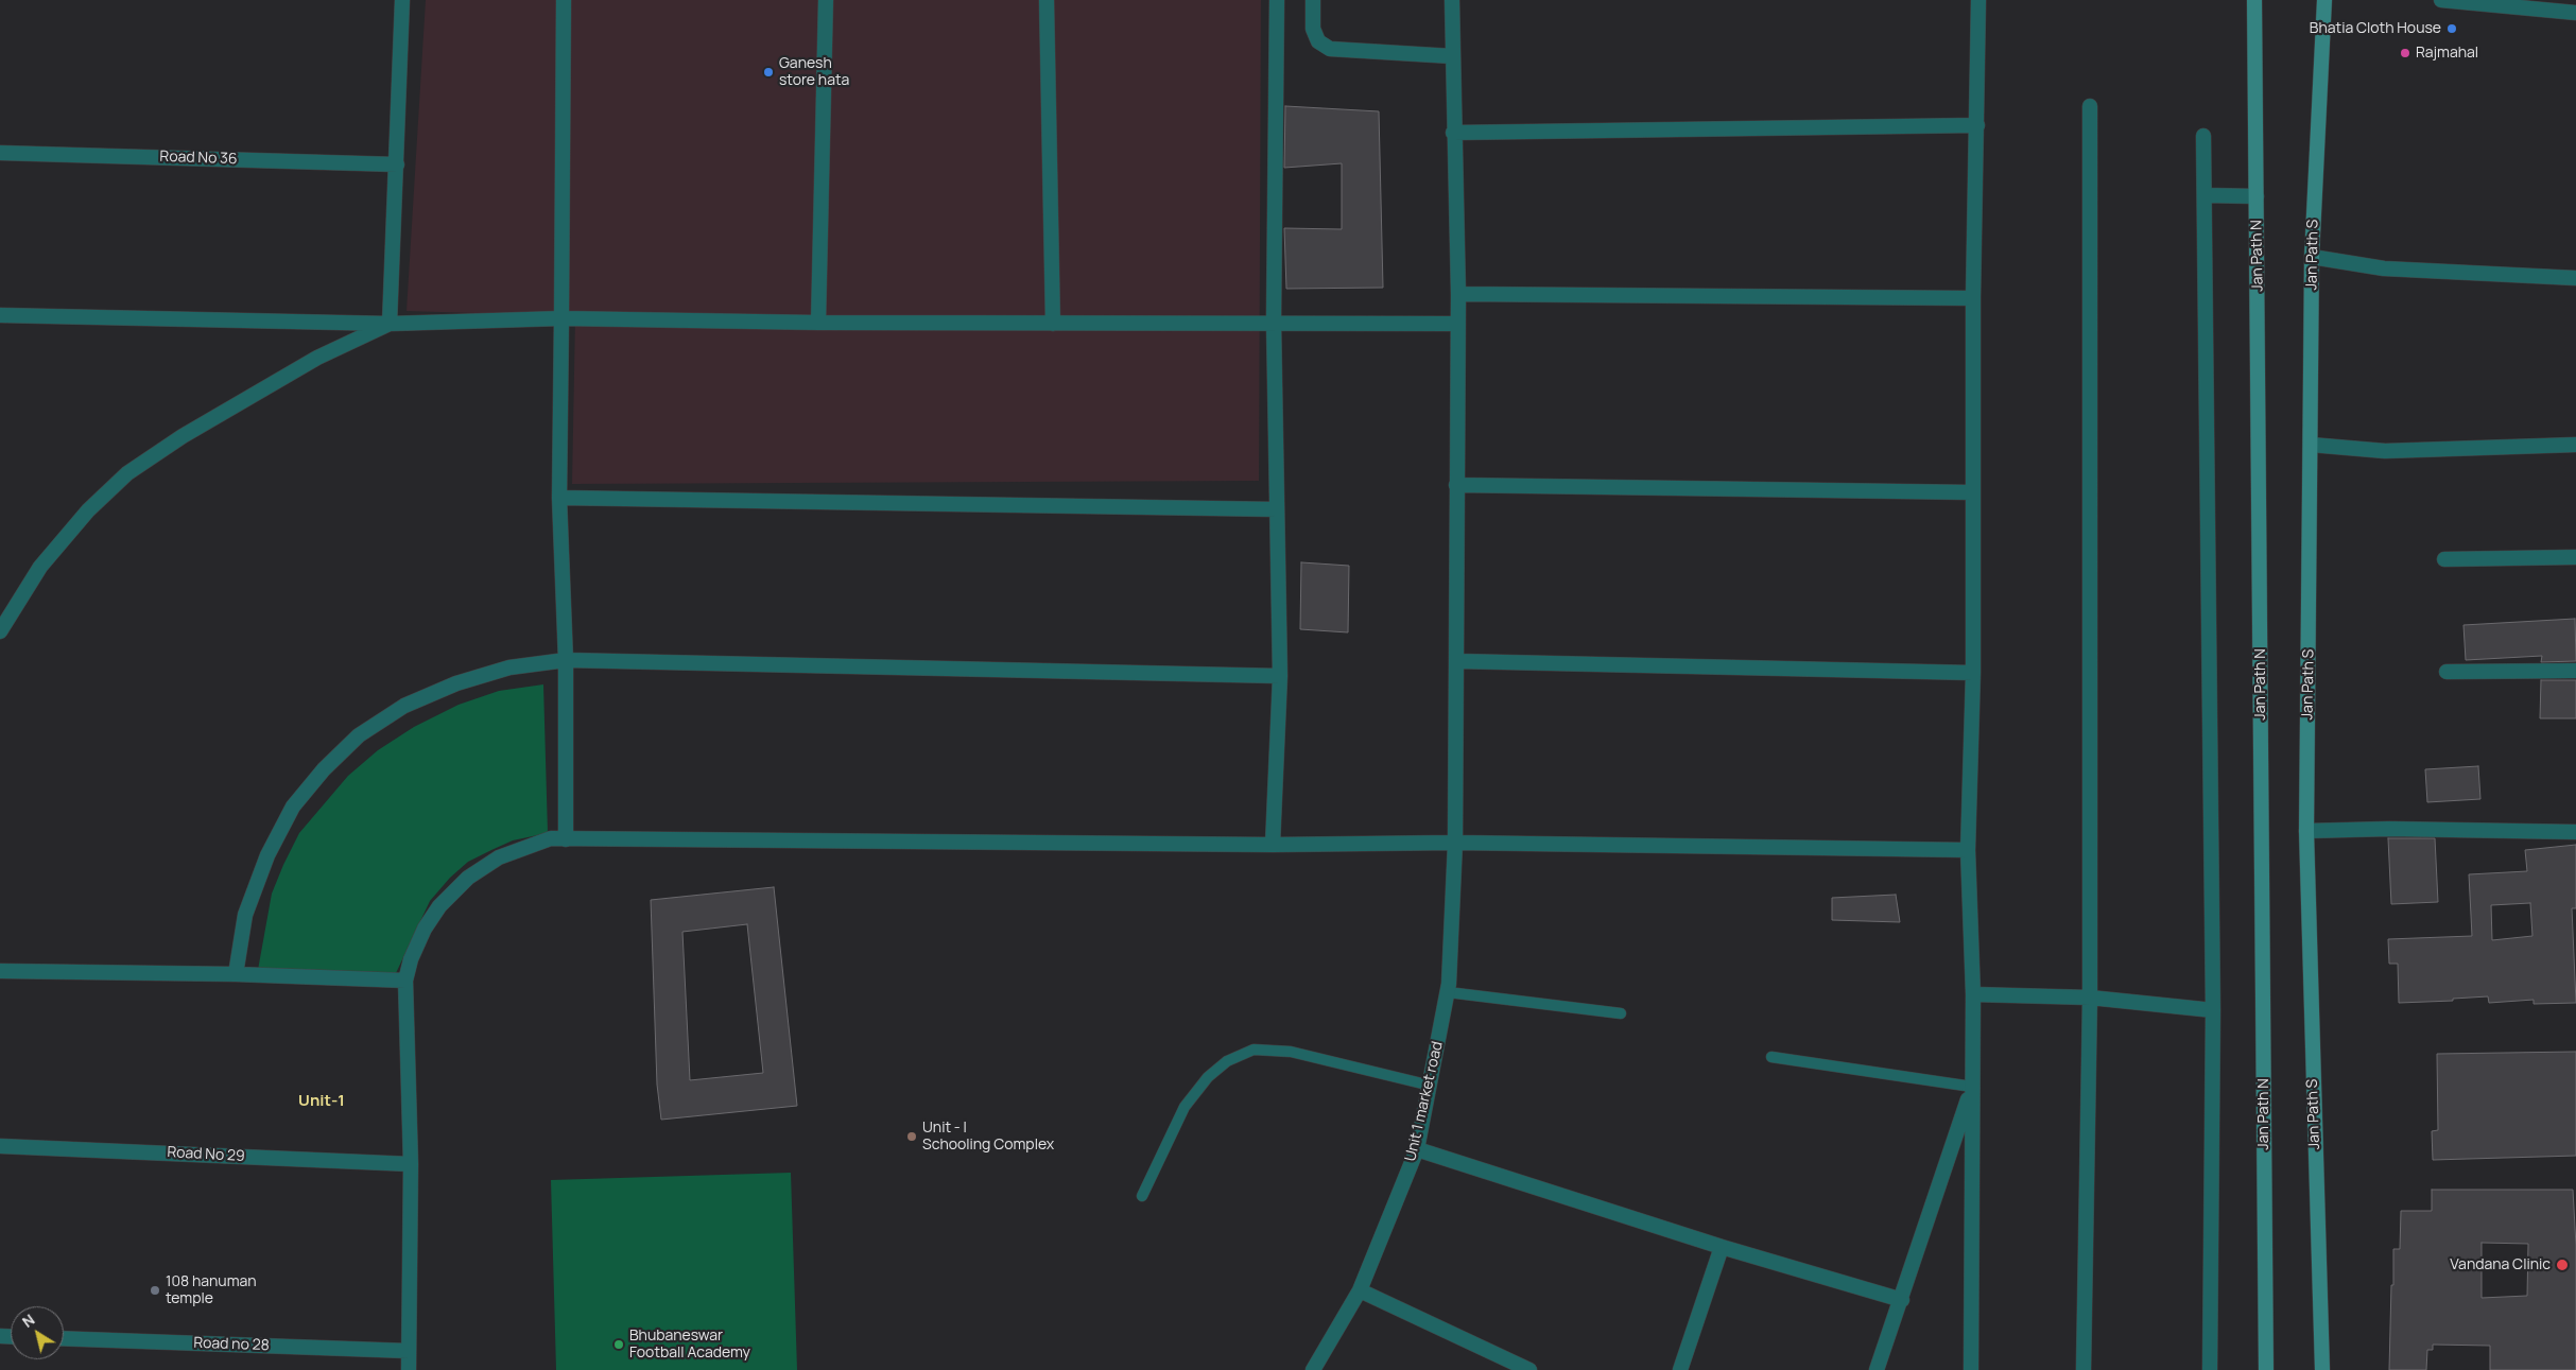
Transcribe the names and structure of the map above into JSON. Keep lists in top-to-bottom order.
{
  "streets": {
    "main road": ["Jan Path S", "Jan Path N"],
    "street": [
      "Road No 36",
      "Unit 1 market road",
      "Road No 29",
      "Road no 28"
    ]
  },
  "districts": ["Unit-1"],
  "places": [
    "Bhatia Cloth House",
    "Rajmahal",
    "Ganesh store hata",
    "Unit - I Schooling Complex",
    "Vandana Clinic",
    "108 hanuman temple",
    "Bhubaneswar Football Academy"
  ],
  "north": "top left"
}
